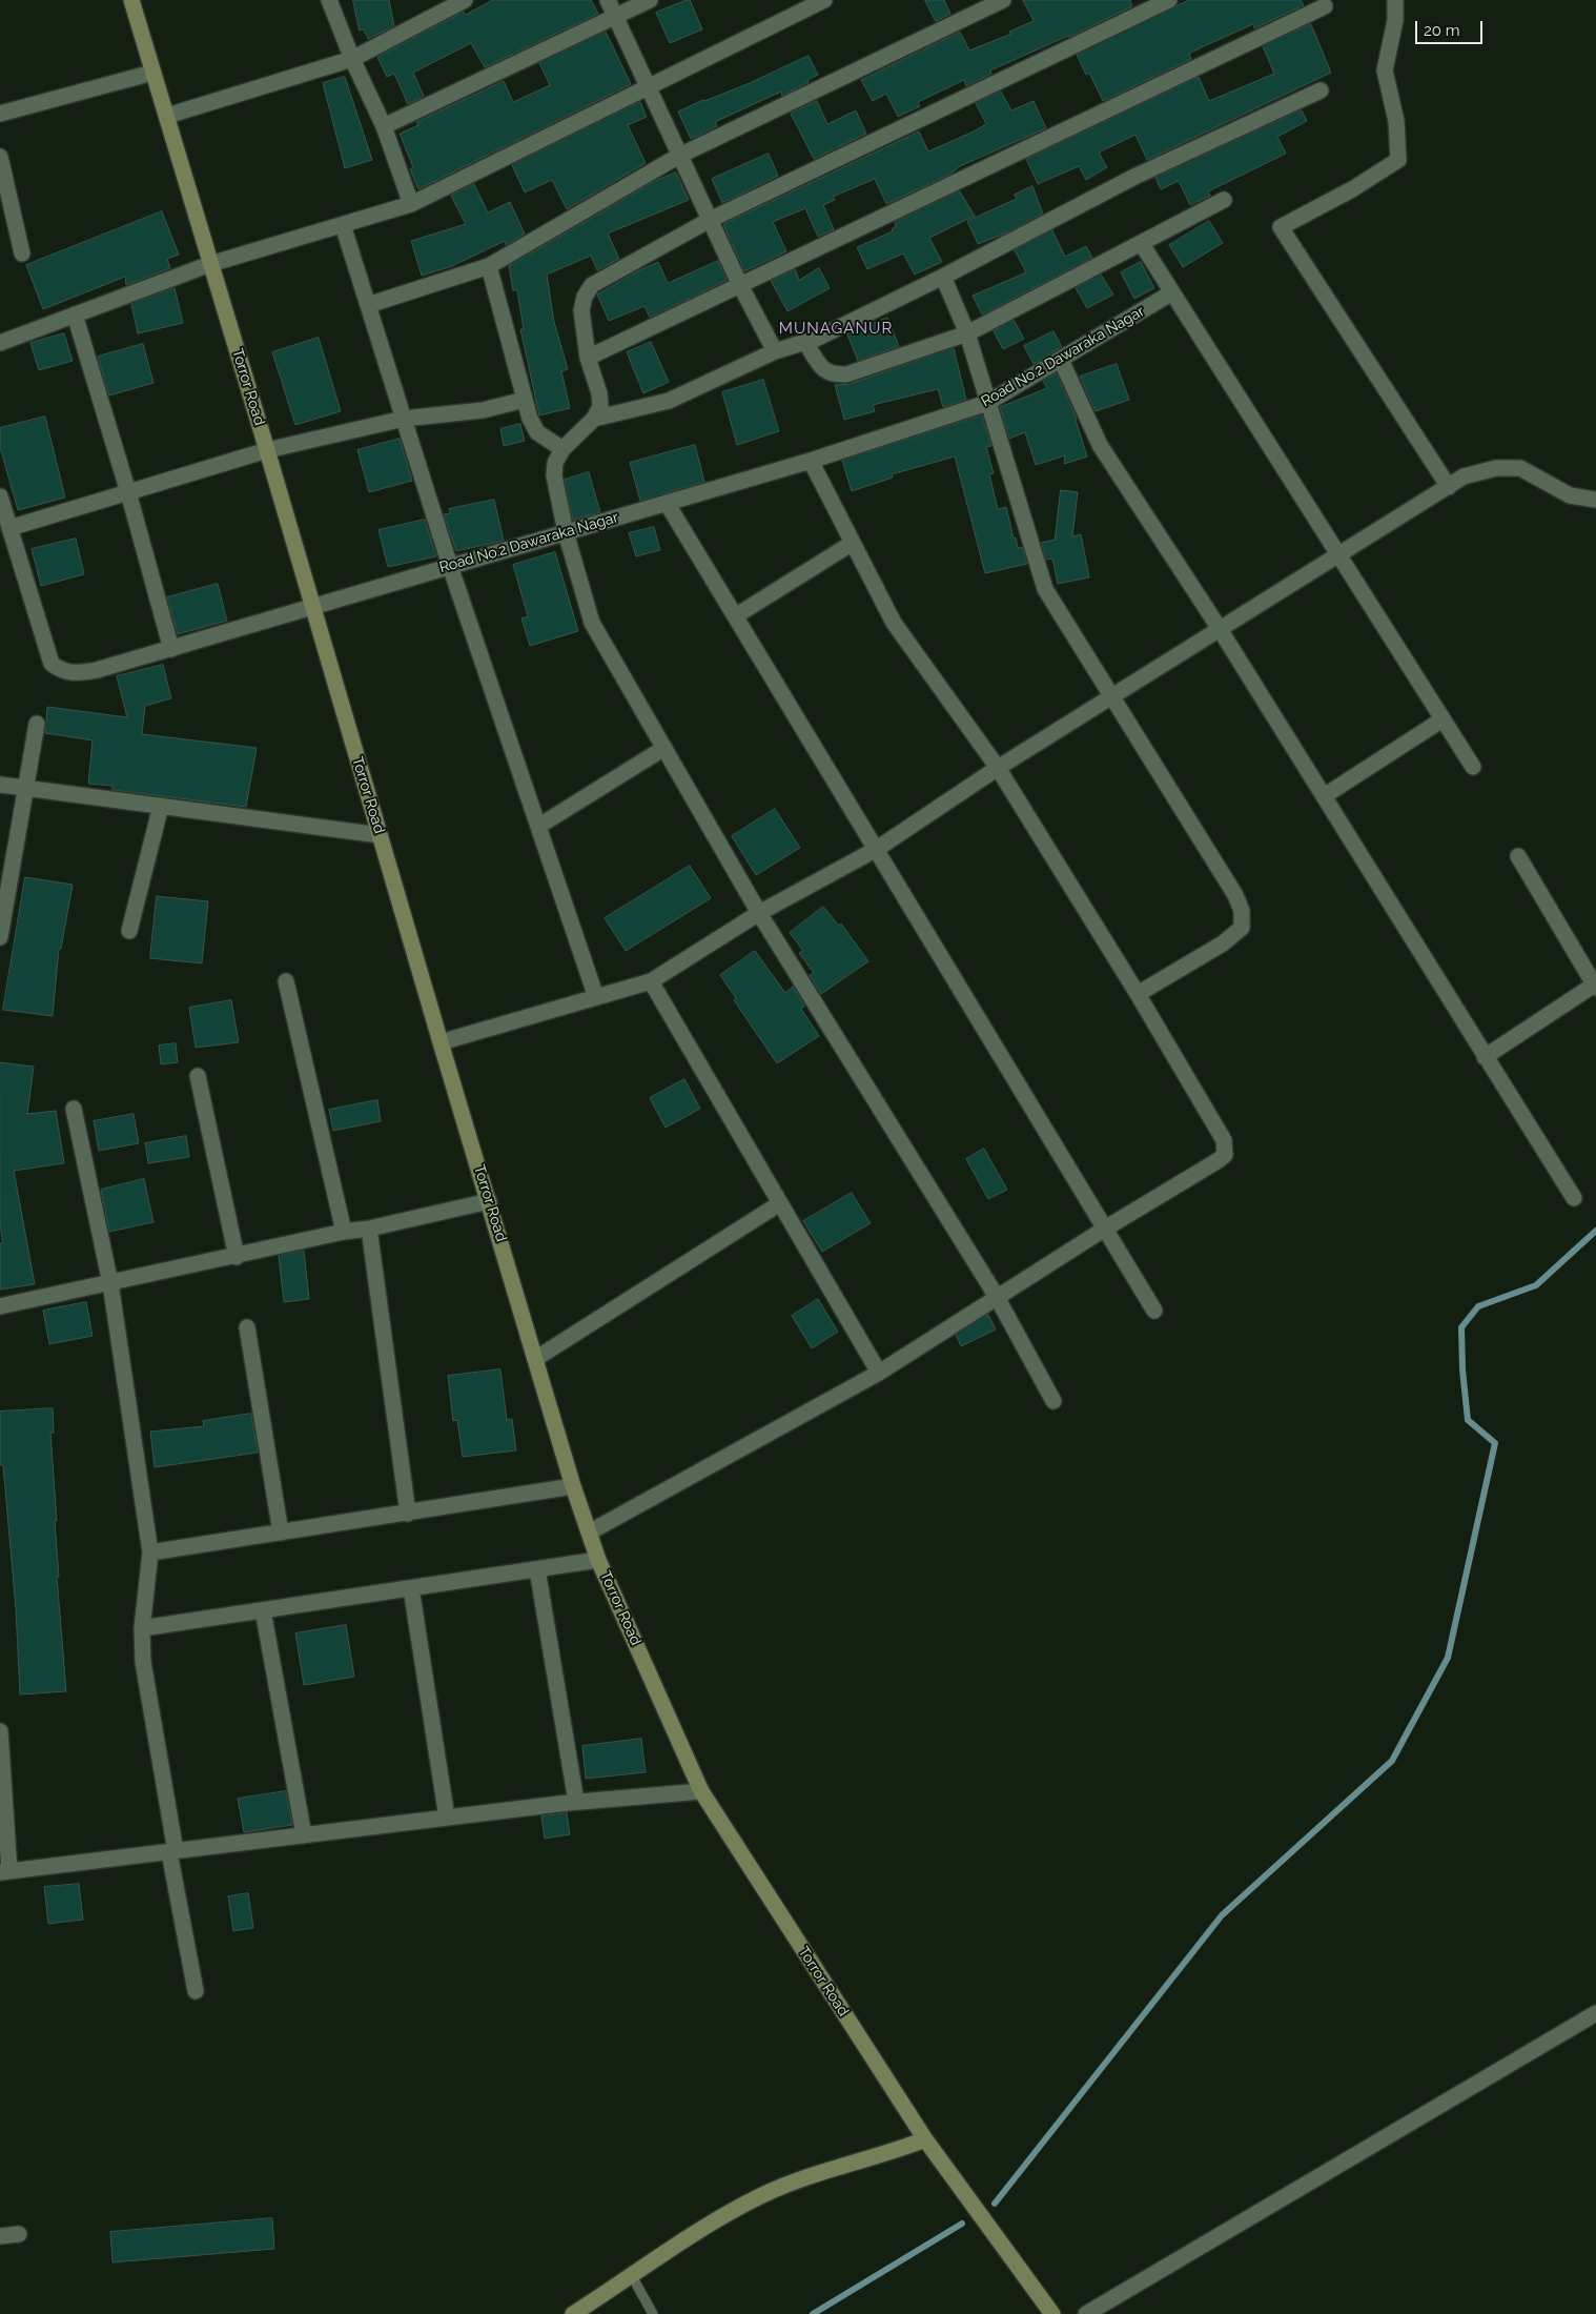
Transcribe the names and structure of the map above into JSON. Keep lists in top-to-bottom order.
{
  "streets": {
    "street": ["Road No.2 Dawaraka Nagar", "Torror Road"]
  },
  "crossings": [
    ["Road No.2 Dawaraka Nagar", "Torror Road"]
  ],
  "districts": ["MUNAGANUR"],
  "scale_bar": "20 m"
}
